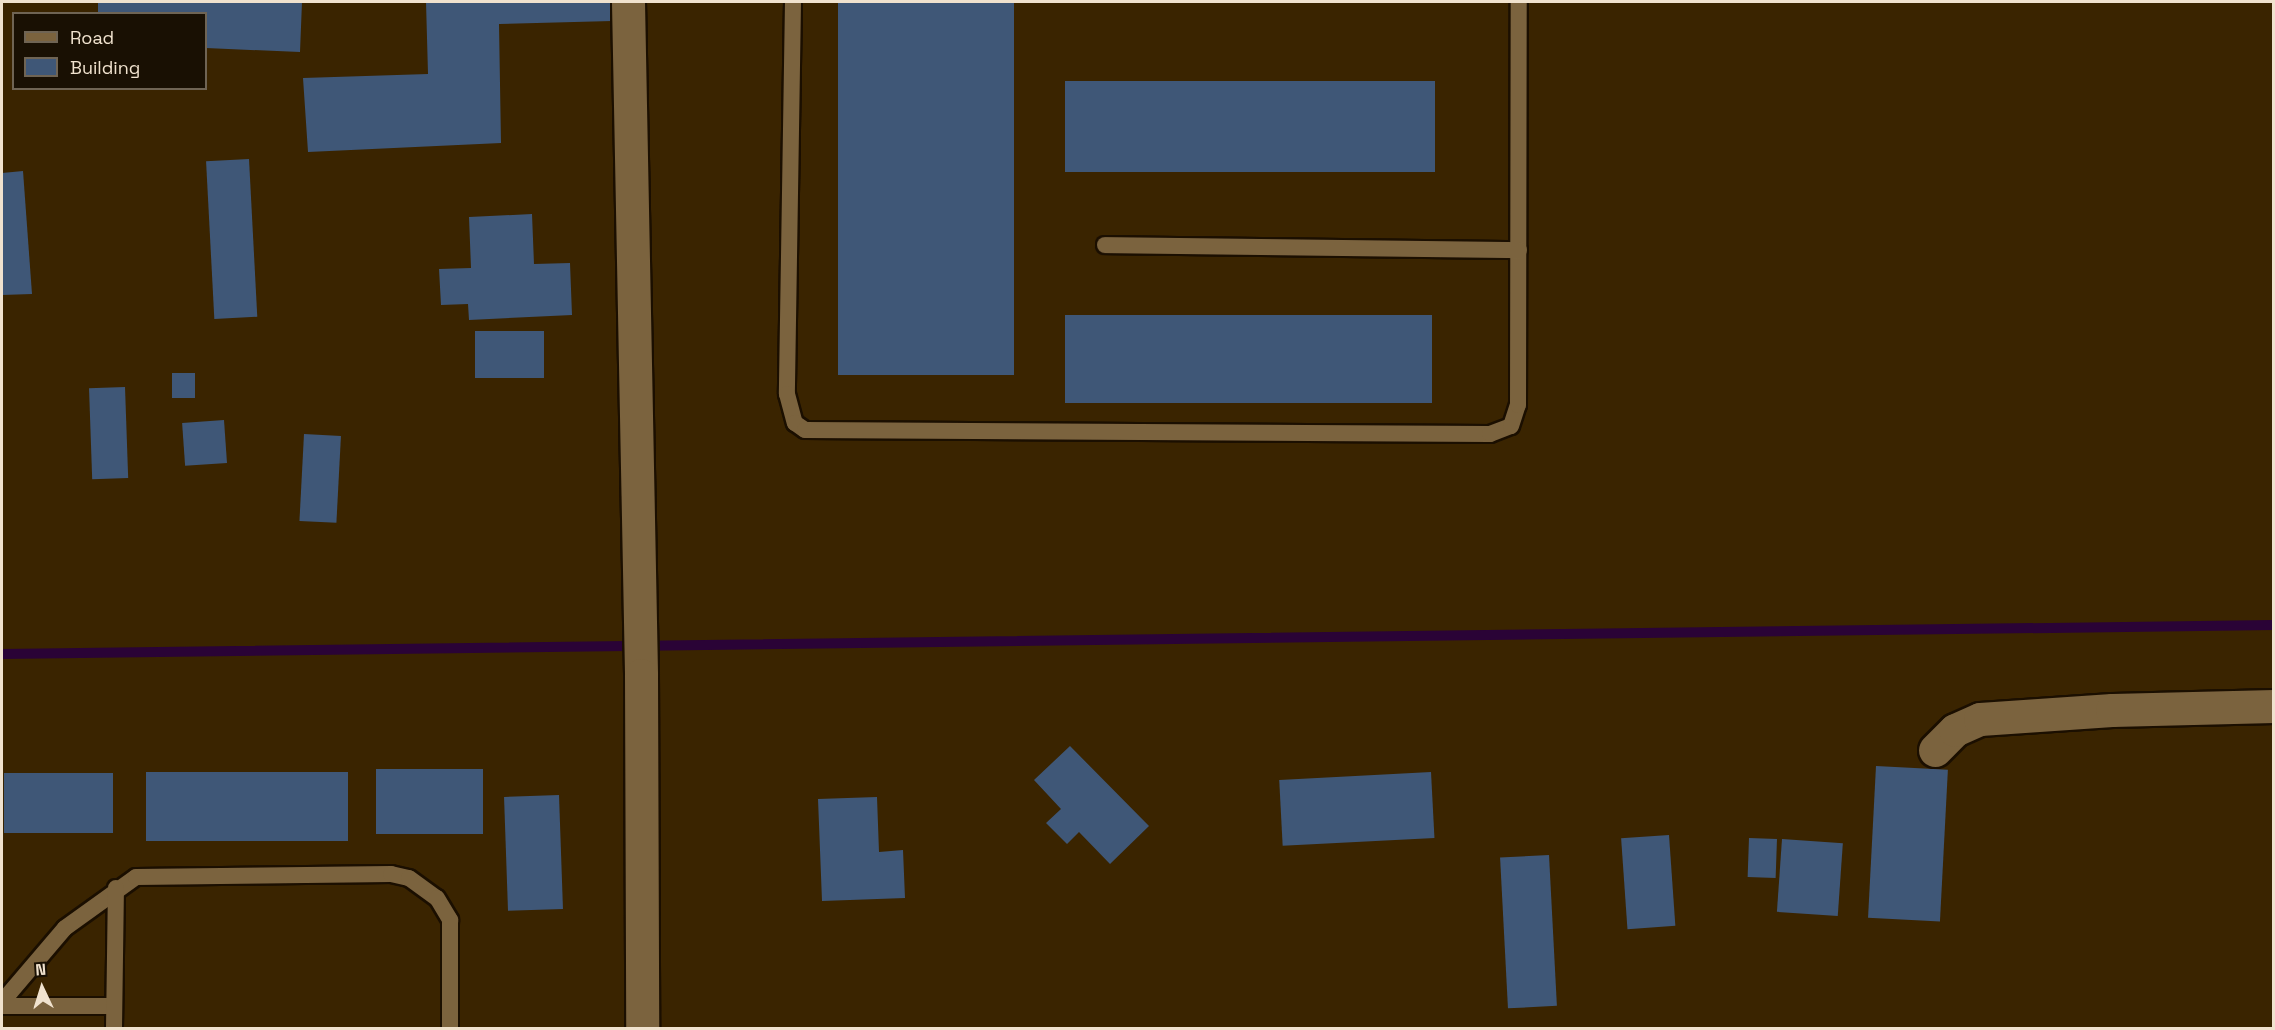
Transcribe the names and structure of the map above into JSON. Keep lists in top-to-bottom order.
{
  "legend": ["Road", "Building"],
  "north": "top"
}
